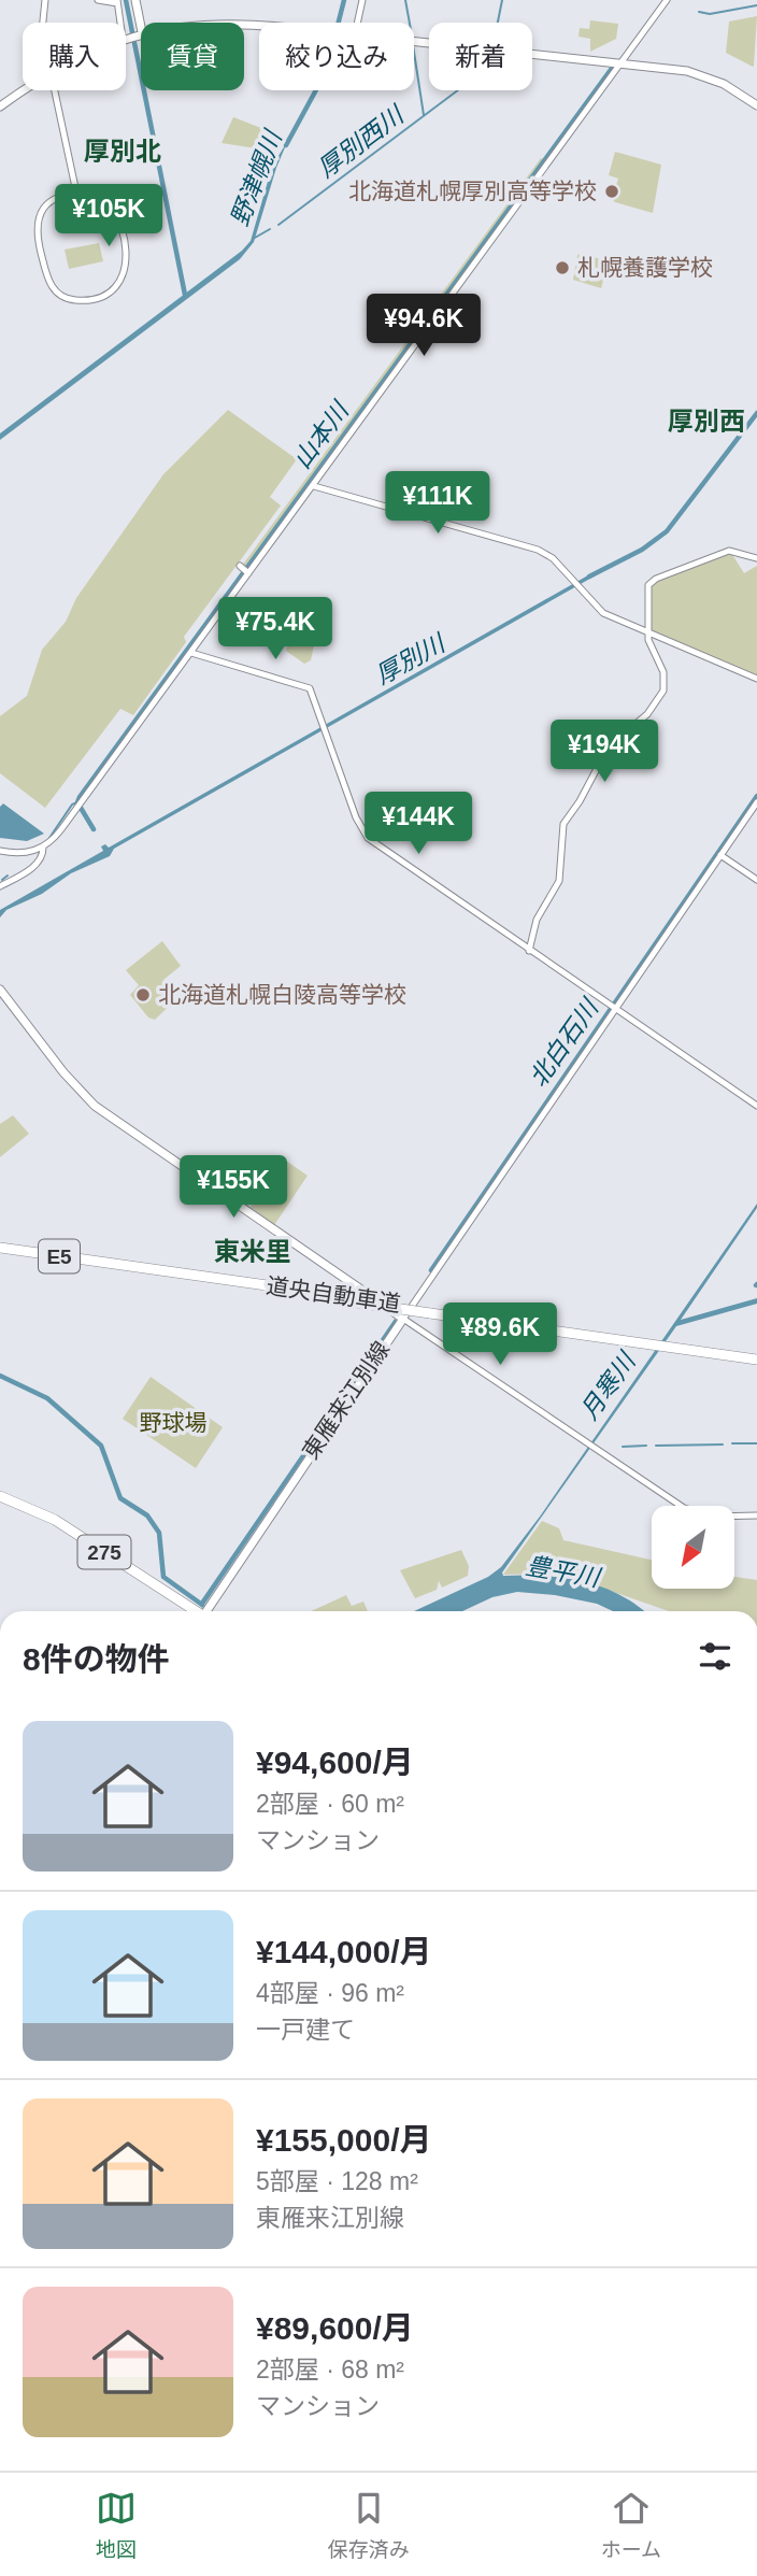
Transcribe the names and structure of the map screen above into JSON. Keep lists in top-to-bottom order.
{
  "streets": {
    "highway": ["E5", "道央自動車道", "275"],
    "main road": ["東雁来江別線"]
  },
  "districts": ["厚別北", "厚別西", "東米里"],
  "water": [
    "厚別西川",
    "野津幌川",
    "山本川",
    "厚別川",
    "北白石川",
    "月寒川",
    "豊平川"
  ],
  "parks": ["野球場"],
  "places": ["北海道札幌厚別高等学校", "札幌養護学校", "北海道札幌白陵高等学校"],
  "north": "bottom left",
  "page": {
    "chip": [
      "購入",
      "賃貸",
      "絞り込み",
      "新着"
    ],
    "price": [
      "¥105K",
      "¥94.6K",
      "¥111K",
      "¥75.4K",
      "¥194K",
      "¥144K",
      "¥155K",
      "¥89.6K"
    ],
    "heading": "8件の物件",
    "list": [
      {
        "name": "¥94,600/月",
        "note": "2部屋 · 60 m² · マンション"
      },
      {
        "name": "¥144,000/月",
        "note": "4部屋 · 96 m² · 一戸建て"
      },
      {
        "name": "¥155,000/月",
        "note": "5部屋 · 128 m² · 東雁来江別線"
      },
      {
        "name": "¥89,600/月",
        "note": "2部屋 · 68 m² · マンション"
      }
    ],
    "tabs": ["地図", "保存済み", "ホーム"]
  }
}
